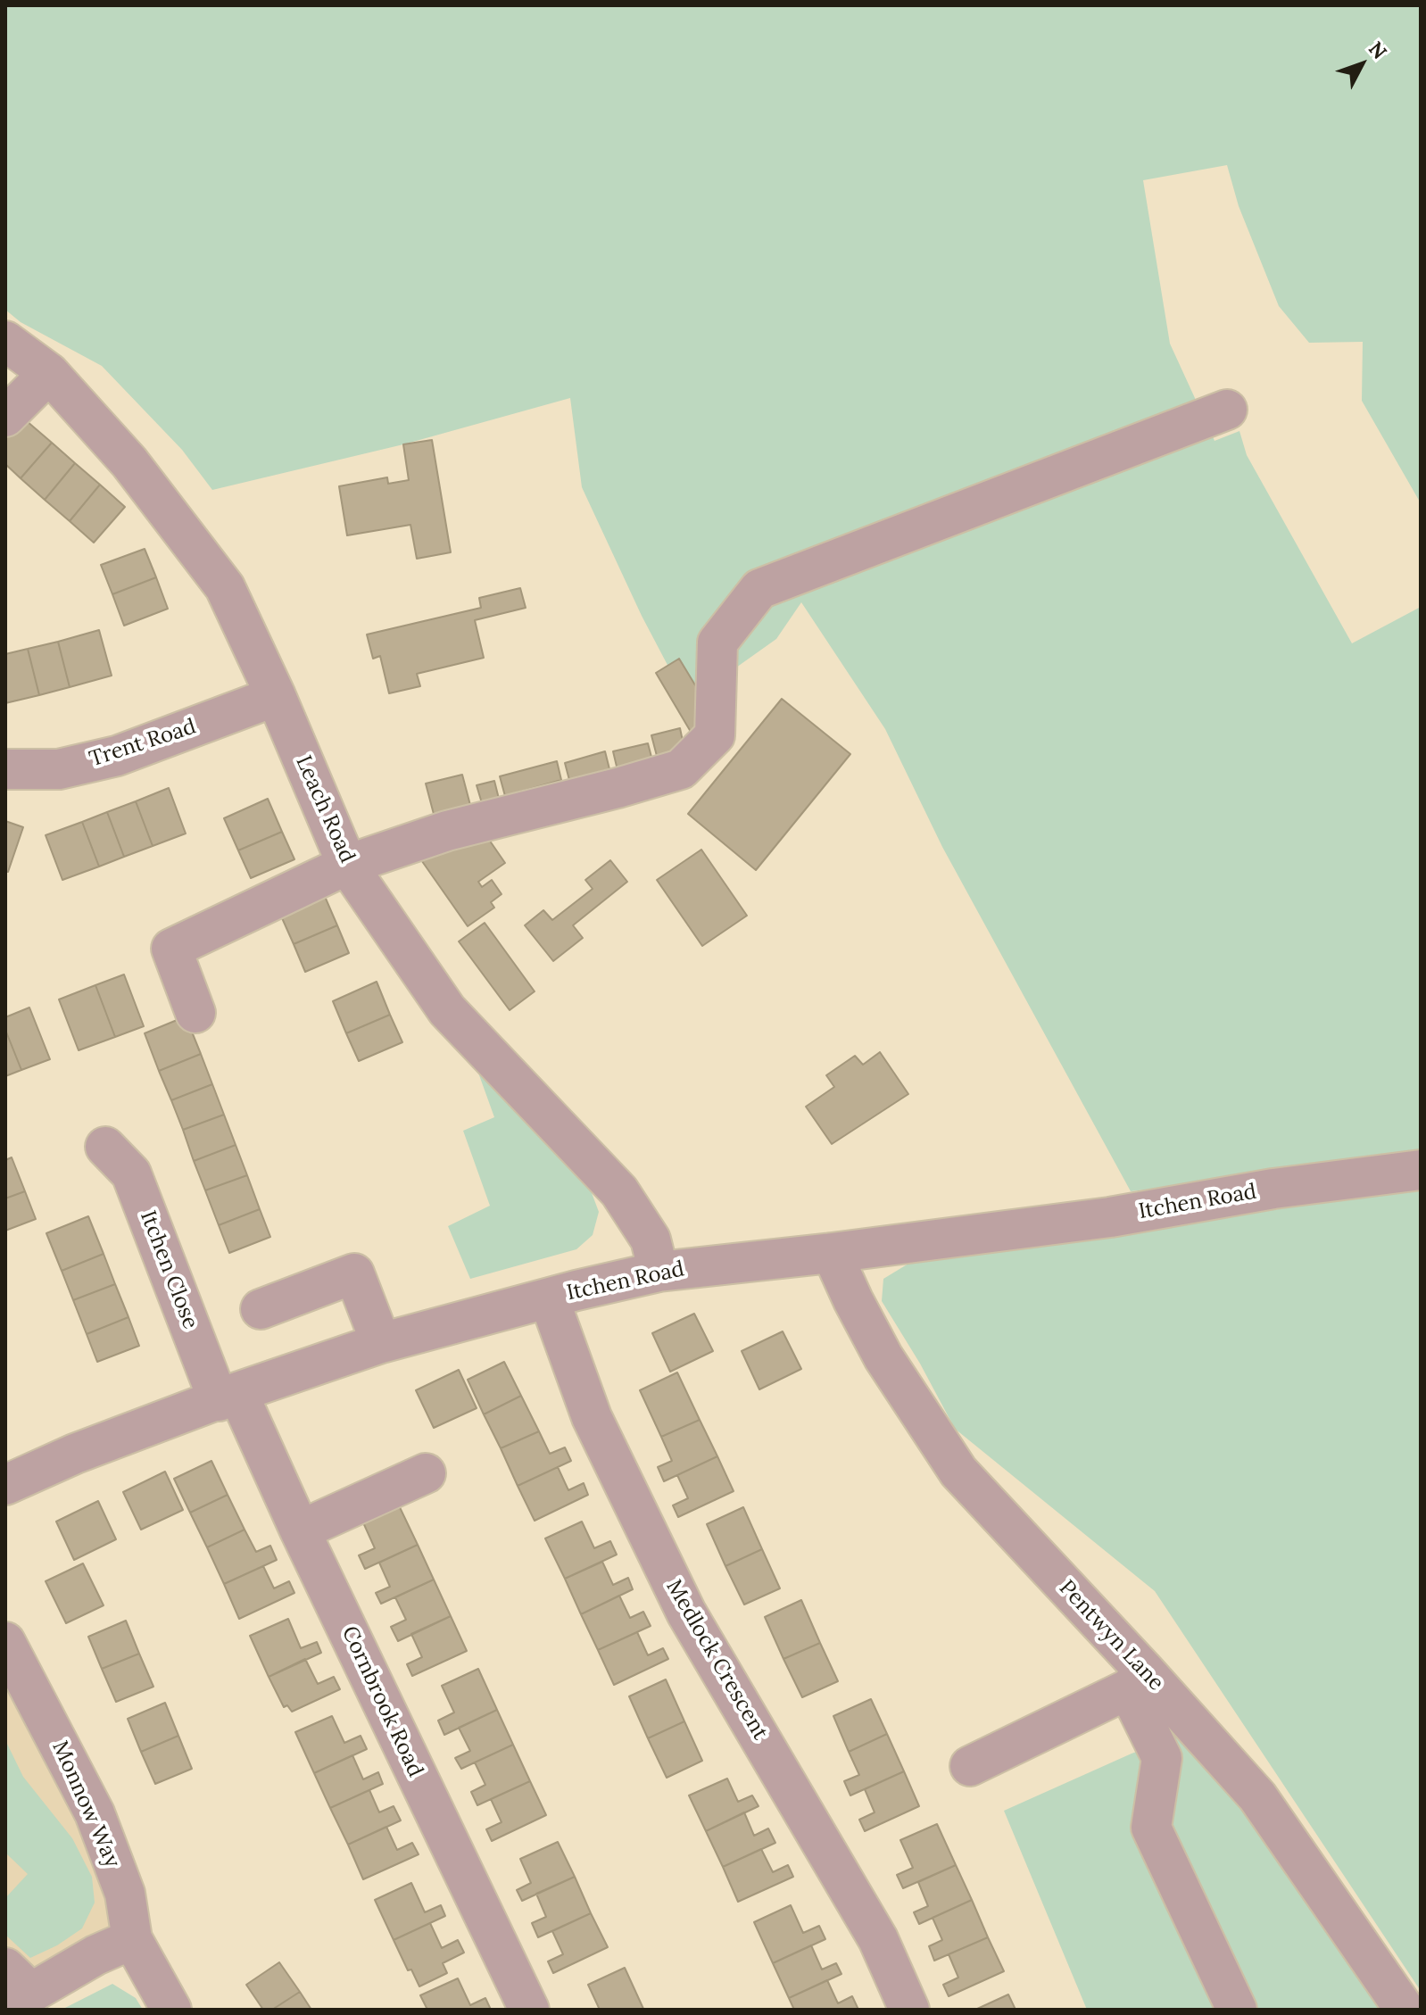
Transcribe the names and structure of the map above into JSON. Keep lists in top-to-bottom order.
{
  "streets": {
    "street": [
      "Trent Road",
      "Leach Road",
      "Itchen Road",
      "Itchen Close",
      "Pentwyn Lane",
      "Medlock Crescent",
      "Cornbrook Road",
      "Monnow Way"
    ]
  },
  "crossings": [
    ["Trent Road", "Leach Road"],
    ["Leach Road", "Itchen Road"],
    ["Itchen Road", "Itchen Close"],
    ["Itchen Road", "Pentwyn Lane"],
    ["Itchen Road", "Medlock Crescent"],
    ["Itchen Road", "Cornbrook Road"],
    ["Itchen Close", "Cornbrook Road"]
  ],
  "north": "top right"
}
